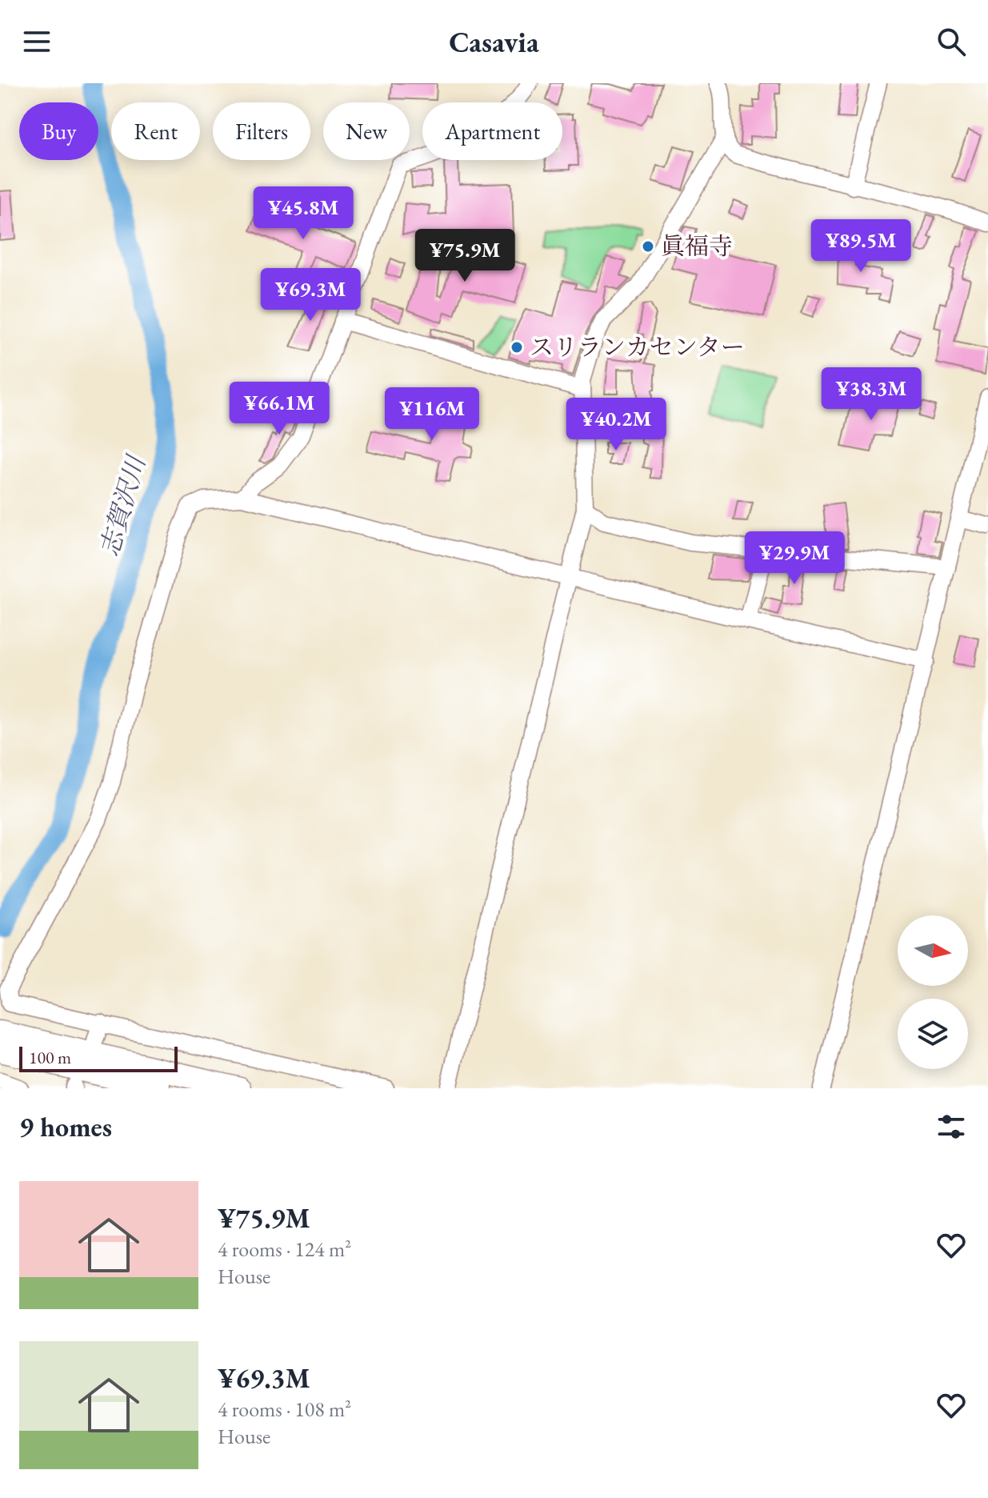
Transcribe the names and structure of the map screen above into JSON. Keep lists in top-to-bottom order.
{
  "water": ["志賀沢川"],
  "places": ["眞福寺", "スリランカセンター"],
  "scale_bar": "100 m",
  "north": "right",
  "page": {
    "header": "Casavia",
    "chip": [
      "Buy",
      "Rent",
      "Filters",
      "New",
      "Apartment"
    ],
    "price": [
      "¥45.8M",
      "¥89.5M",
      "¥75.9M",
      "¥69.3M",
      "¥38.3M",
      "¥66.1M",
      "¥116M",
      "¥40.2M",
      "¥29.9M"
    ],
    "scale": "100 m",
    "heading": "9 homes",
    "list": [
      {
        "name": "¥75.9M",
        "note": "4 rooms · 124 m² · House"
      },
      {
        "name": "¥69.3M",
        "note": "4 rooms · 108 m² · House"
      }
    ]
  }
}
